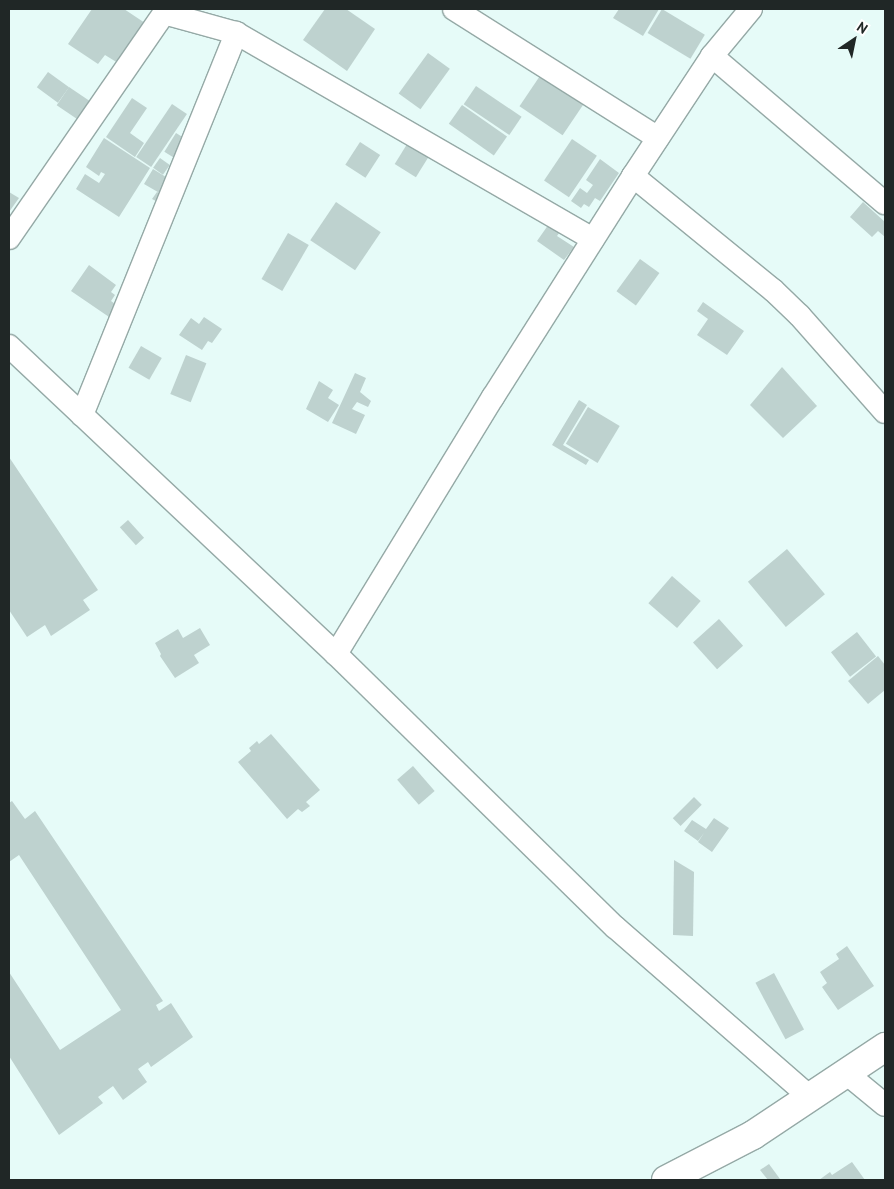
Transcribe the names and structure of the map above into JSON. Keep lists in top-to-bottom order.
{
  "north": "top right"
}
